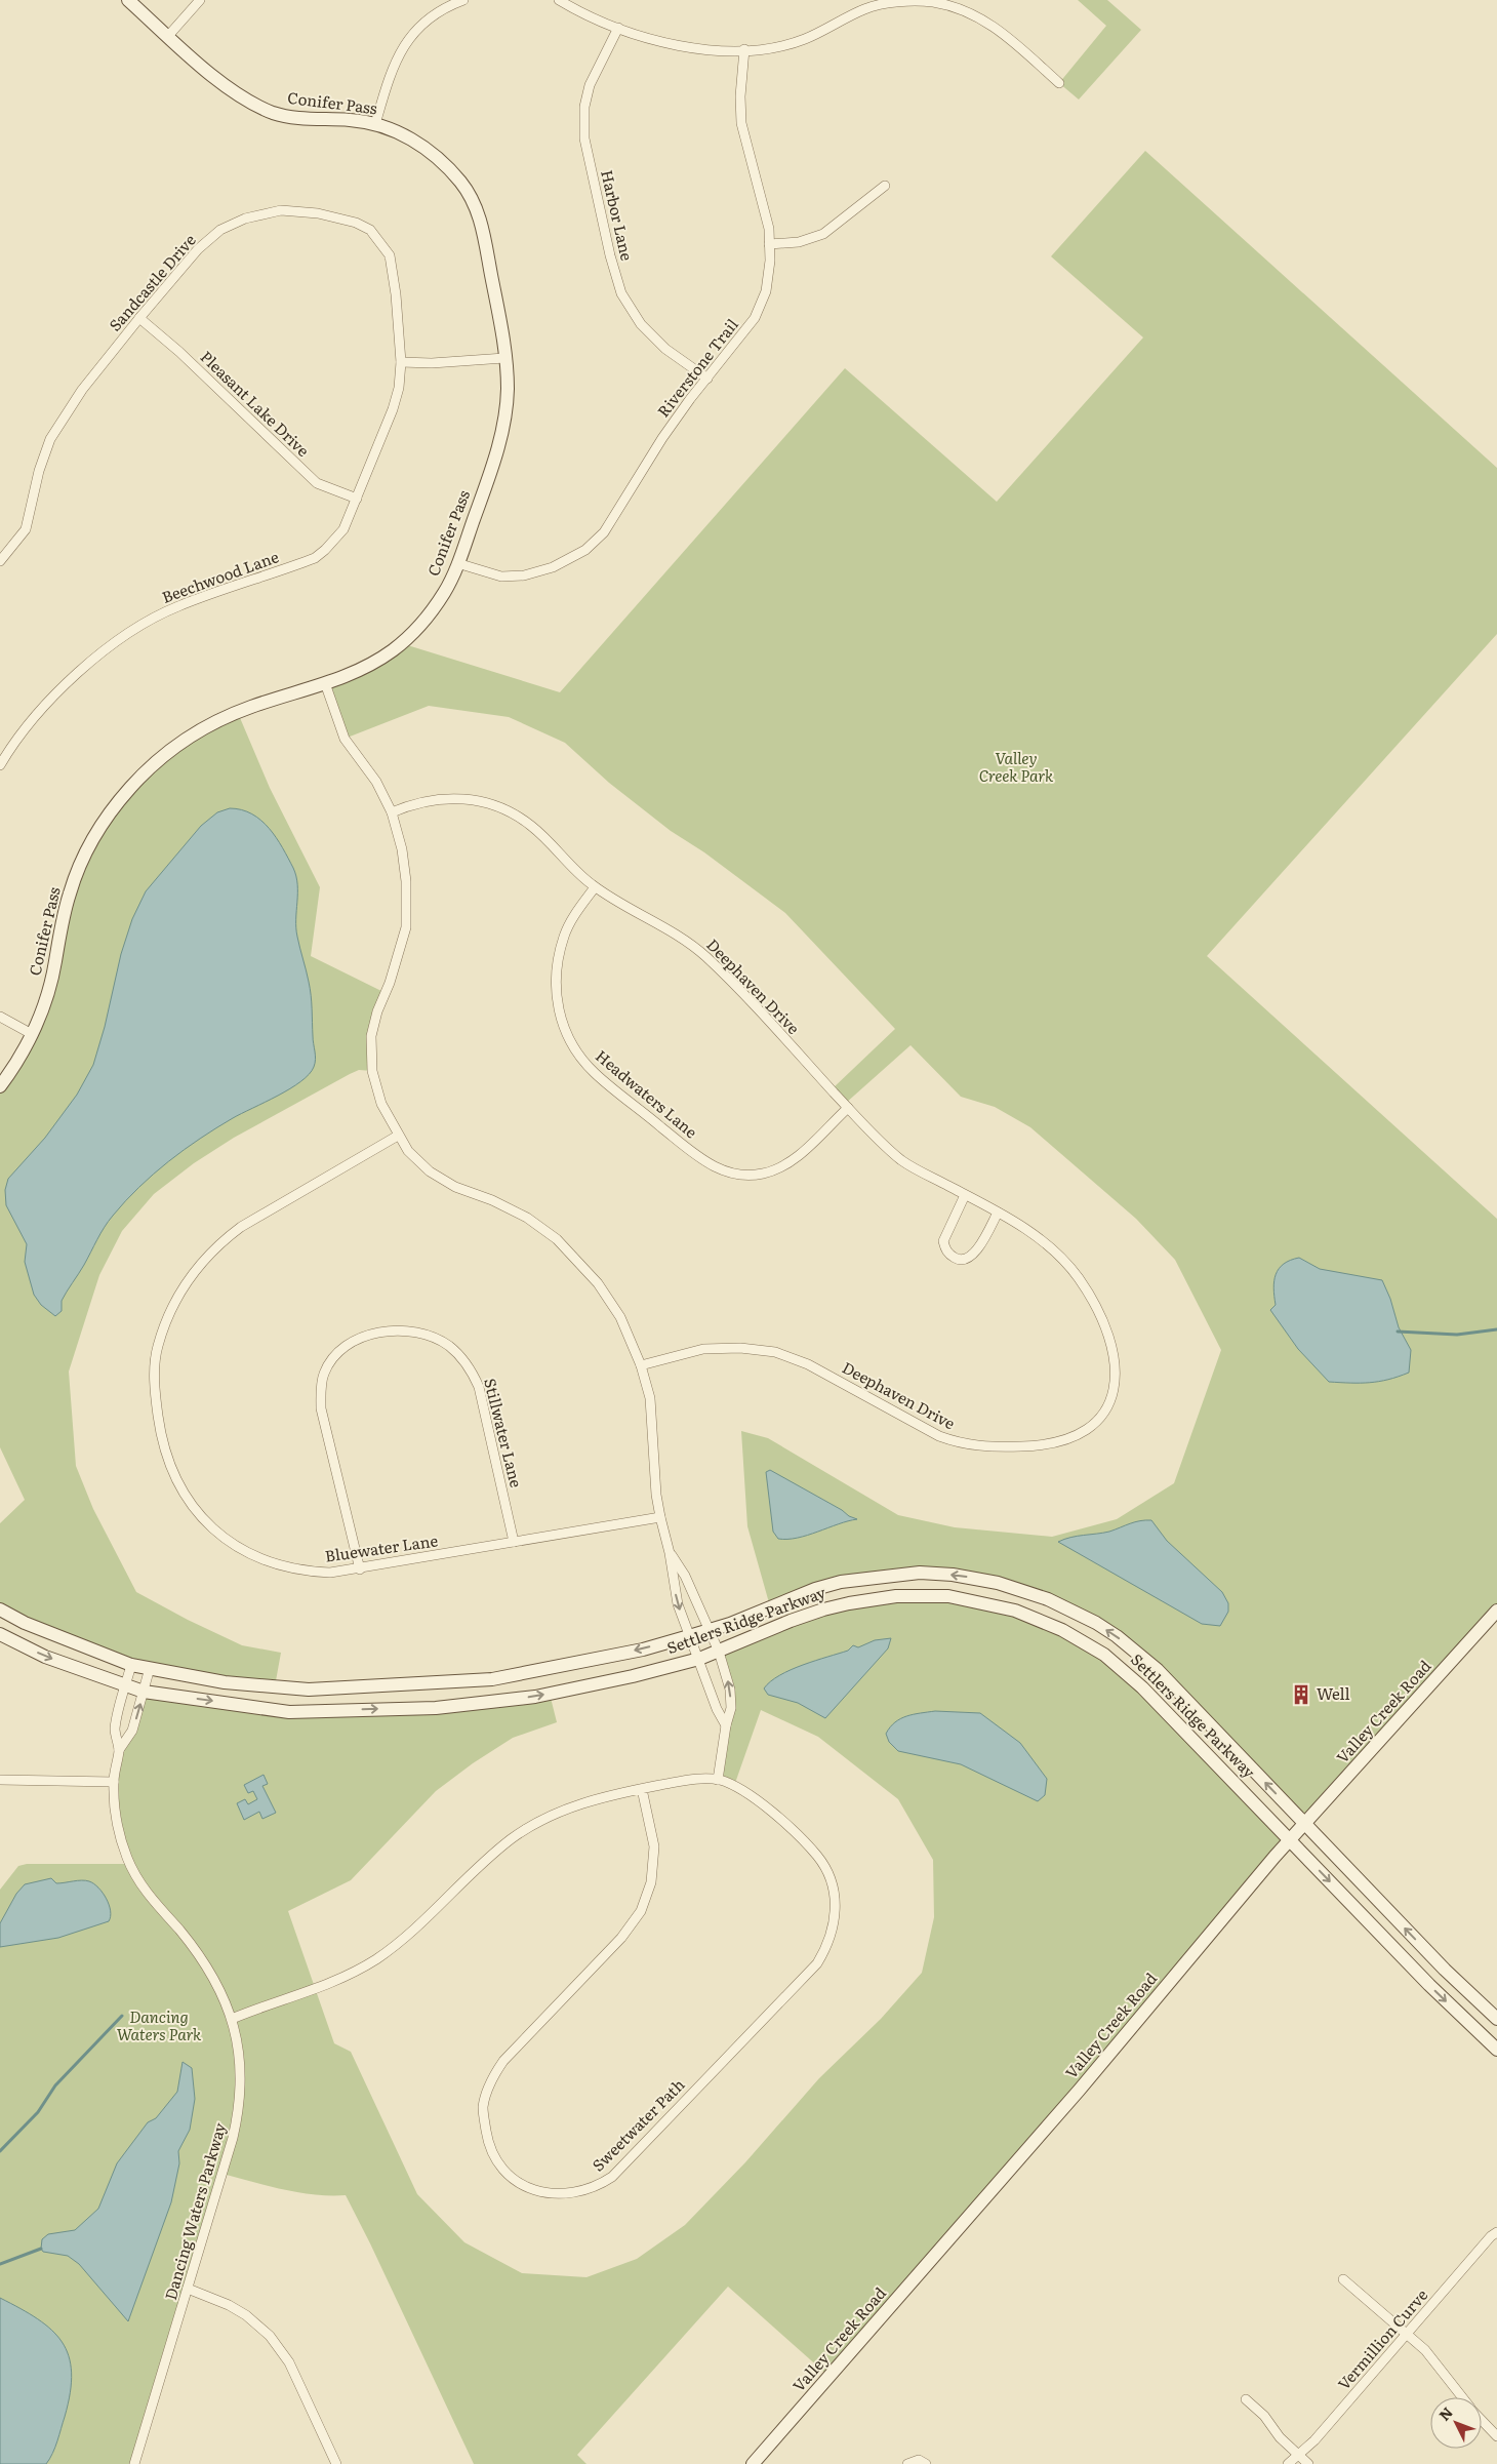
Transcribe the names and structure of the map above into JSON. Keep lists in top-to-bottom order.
{
  "streets": {
    "street": [
      "Conifer Pass",
      "Harbor Lane",
      "Sandcastle Drive",
      "Riverstone Trail",
      "Pleasant Lake Drive",
      "Beechwood Lane",
      "Deephaven Drive",
      "Headwaters Lane",
      "Stillwater Lane",
      "Bluewater Lane",
      "Settlers Ridge Parkway",
      "Valley Creek Road",
      "Sweetwater Path",
      "Dancing Waters Parkway",
      "Vermillion Curve"
    ]
  },
  "crossings": [
    ["Conifer Pass", "Riverstone Trail"],
    ["Harbor Lane", "Riverstone Trail"],
    ["Sandcastle Drive", "Pleasant Lake Drive"],
    ["Sandcastle Drive", "Beechwood Lane"],
    ["Pleasant Lake Drive", "Beechwood Lane"],
    ["Deephaven Drive", "Headwaters Lane"],
    ["Stillwater Lane", "Bluewater Lane"],
    ["Settlers Ridge Parkway", "Valley Creek Road"],
    ["Settlers Ridge Parkway", "Dancing Waters Parkway"],
    ["Sweetwater Path", "Dancing Waters Parkway"]
  ],
  "parks": ["Valley Creek Park", "Dancing Waters Park"],
  "places": {
    "building": ["Well"]
  },
  "north": "top left"
}
